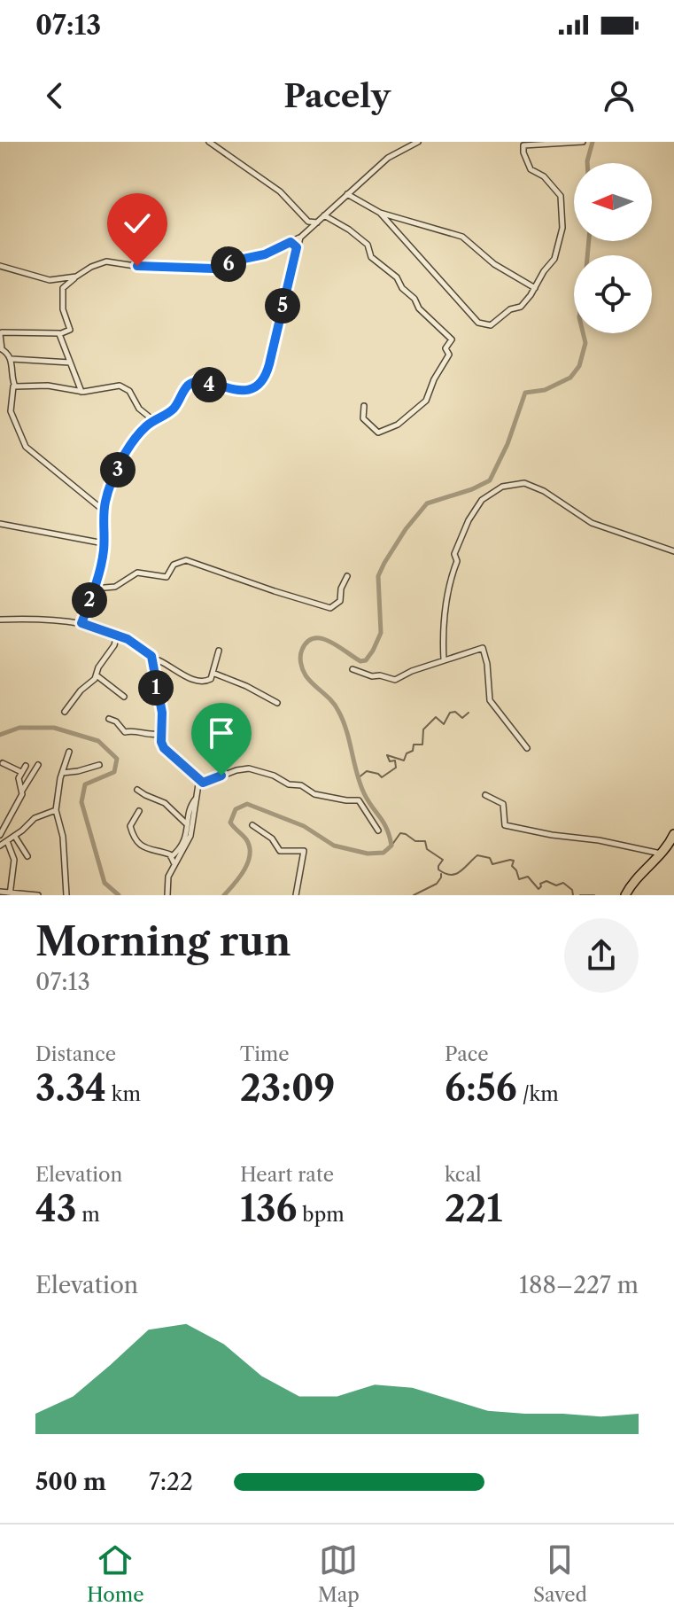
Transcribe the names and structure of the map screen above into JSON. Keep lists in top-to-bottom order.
{
  "north": "left",
  "page": {
    "status": "07:13",
    "header": "Pacely",
    "pins": [
      "6",
      "5",
      "4",
      "3",
      "2",
      "1"
    ],
    "heading": ["Morning run", "07:13"],
    "stats": [
      ["Distance", "3.34 km"],
      ["Time", "23:09"],
      ["Pace", "6:56 /km"],
      ["Elevation", "43 m"],
      ["Heart rate", "136 bpm"],
      ["kcal", "221"]
    ],
    "chart": ["Elevation", "188–227 m"],
    "list": [
      {
        "name": "500 m",
        "note": "7:22"
      }
    ],
    "tabs": ["Home", "Map", "Saved"]
  }
}
